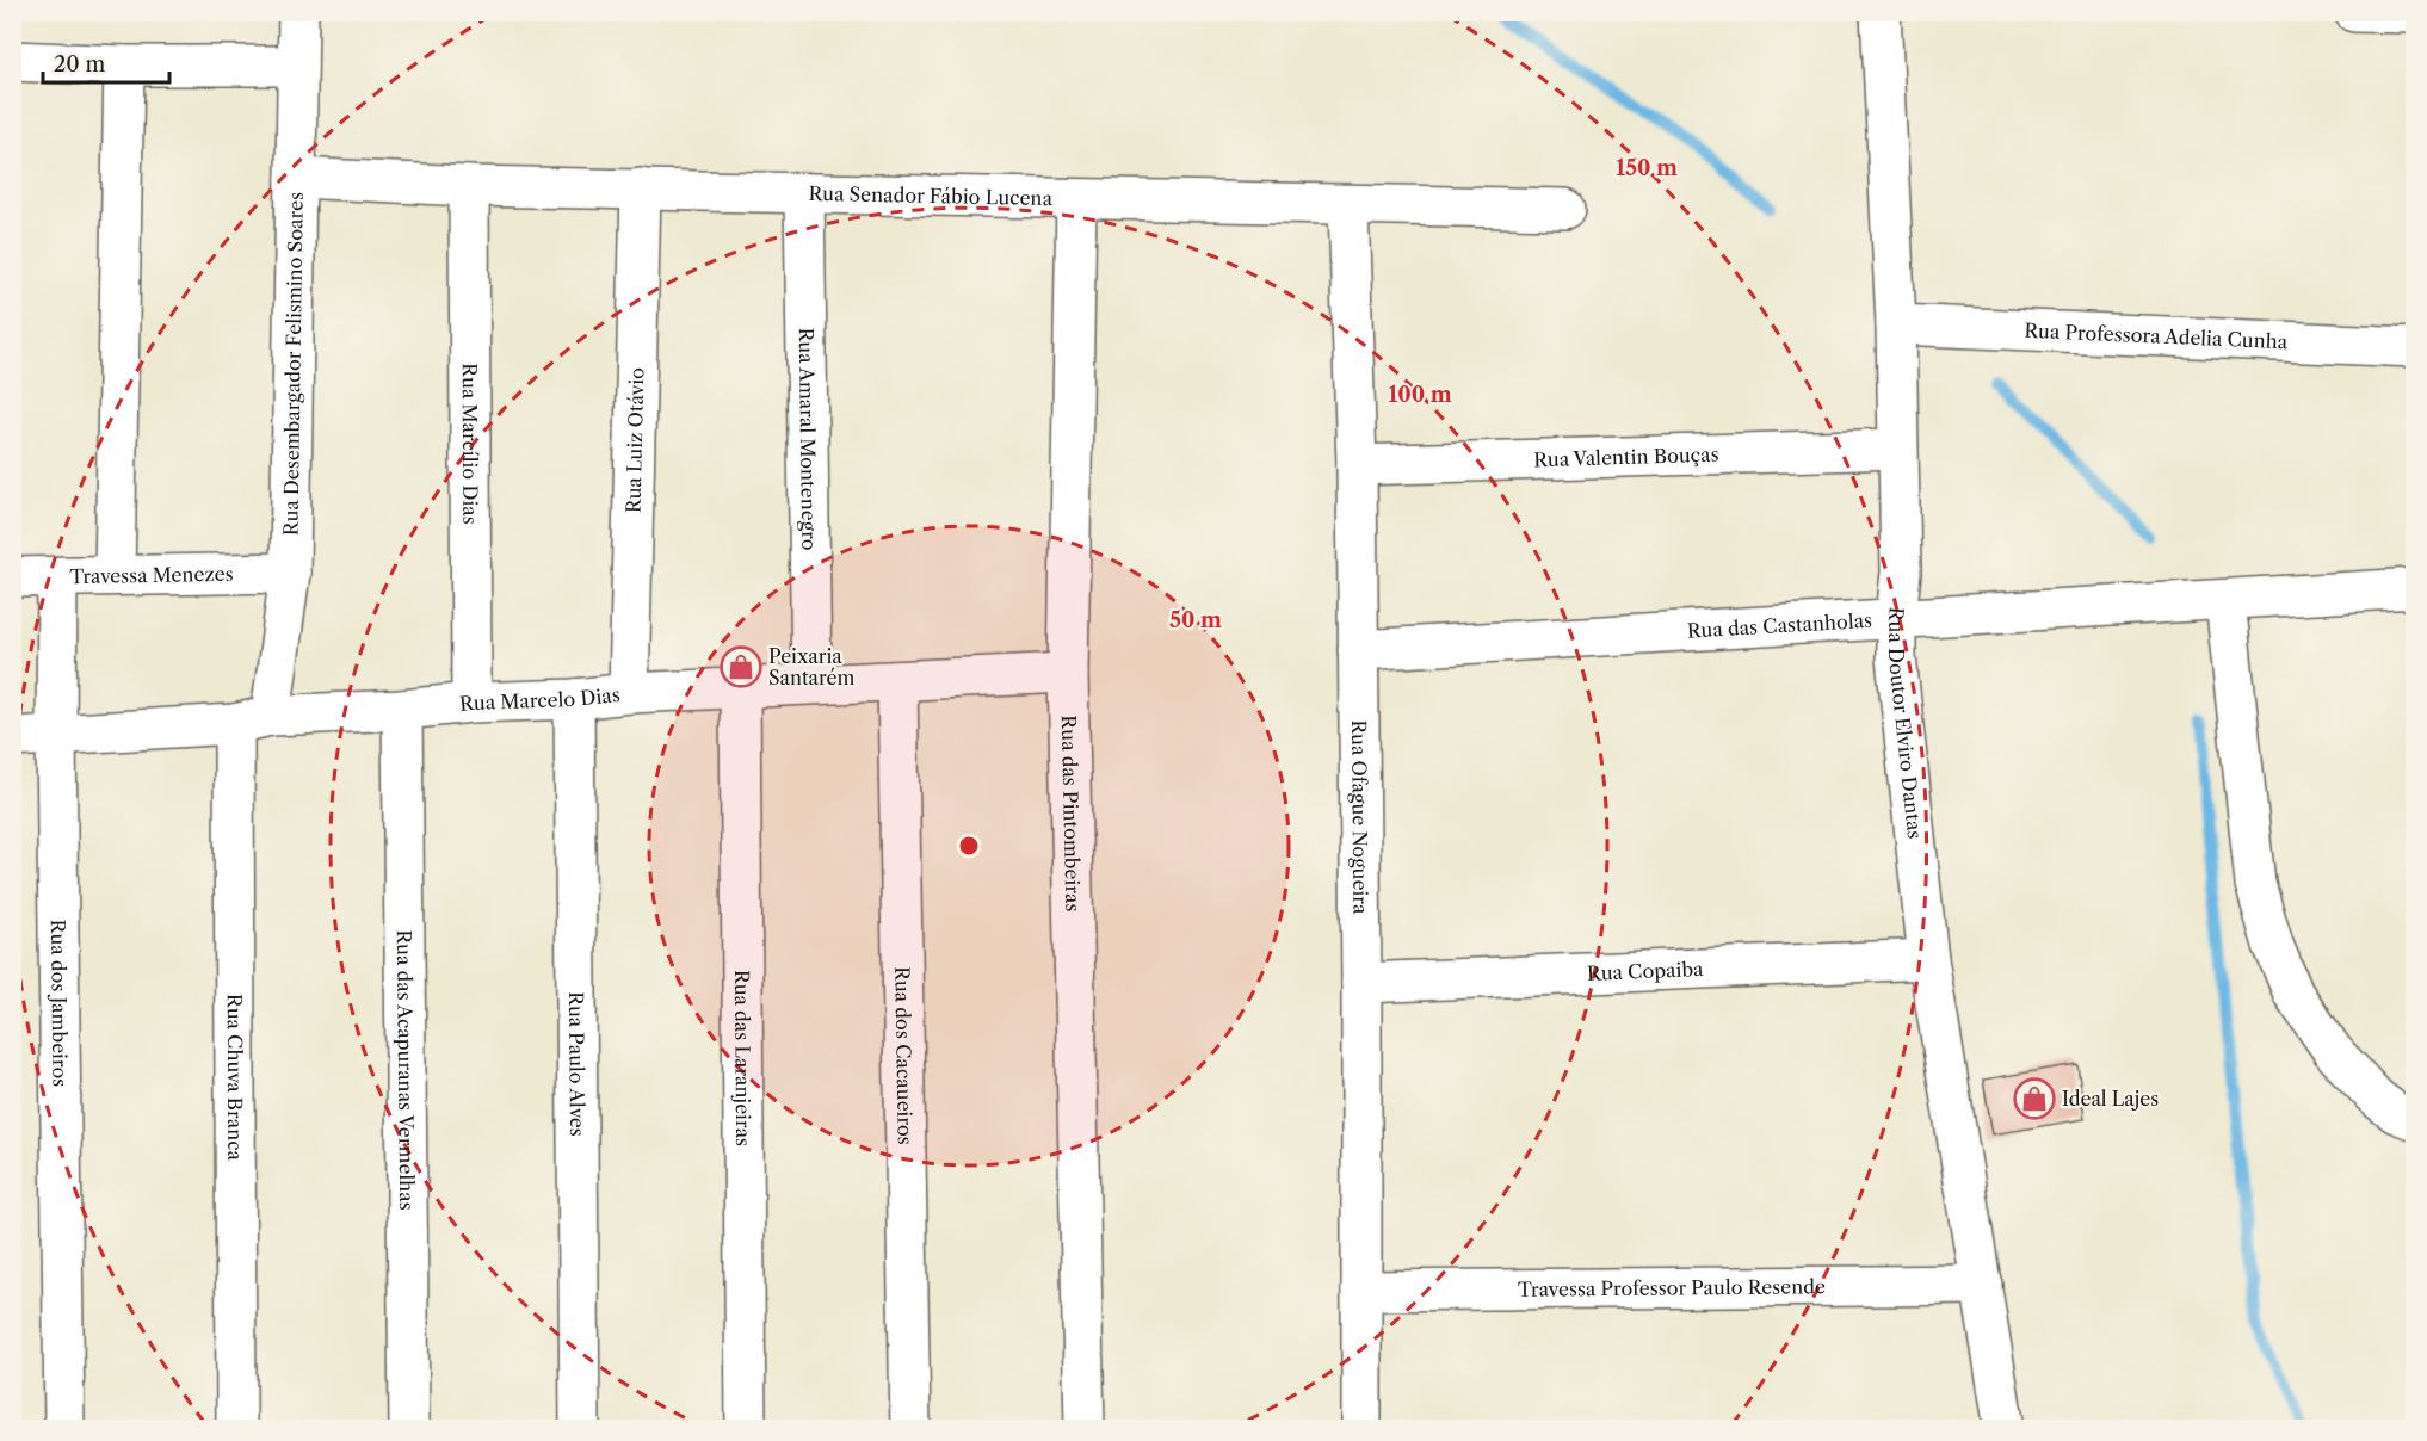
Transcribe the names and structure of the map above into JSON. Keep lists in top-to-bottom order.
{
  "streets": {
    "street": [
      "Rua Senador Fábio Lucena",
      "Rua Professora Adelia Cunha",
      "Rua Desembargador Felismino Soares",
      "Rua Amaral Montenegro",
      "Rua Luiz Otávio",
      "Rua Marcílio Dias",
      "Rua Valentin Bouças",
      "Travessa Menezes",
      "Rua das Castanholas",
      "Rua Marcelo Dias",
      "Rua Doutor Elviro Dantas",
      "Rua das Pintombeiras",
      "Rua Ofague Nogueira",
      "Rua Copaiba",
      "Rua dos Jambeiros",
      "Rua dos Cacaueiros",
      "Rua das Laranjeiras",
      "Rua Paulo Alves",
      "Rua das Acapuranas Vermelhas",
      "Rua Chuva Branca",
      "Travessa Professor Paulo Resende"
    ]
  },
  "crossings": [
    ["Rua Senador Fábio Lucena", "Rua Desembargador Felismino Soares"],
    ["Rua Senador Fábio Lucena", "Rua Amaral Montenegro"],
    ["Rua Senador Fábio Lucena", "Rua Luiz Otávio"],
    ["Rua Senador Fábio Lucena", "Rua Marcílio Dias"],
    ["Rua Senador Fábio Lucena", "Rua das Pintombeiras"],
    ["Rua Senador Fábio Lucena", "Rua Ofague Nogueira"],
    ["Rua Professora Adelia Cunha", "Rua Doutor Elviro Dantas"],
    ["Rua Desembargador Felismino Soares", "Travessa Menezes"],
    ["Rua Desembargador Felismino Soares", "Rua Marcelo Dias"],
    ["Rua Desembargador Felismino Soares", "Rua Chuva Branca"],
    ["Rua Amaral Montenegro", "Rua Marcelo Dias"],
    ["Rua Luiz Otávio", "Rua Marcelo Dias"],
    ["Rua Marcílio Dias", "Rua Marcelo Dias"],
    ["Rua Valentin Bouças", "Rua Doutor Elviro Dantas"],
    ["Rua Valentin Bouças", "Rua Ofague Nogueira"],
    ["Travessa Menezes", "Rua dos Jambeiros"],
    ["Rua das Castanholas", "Rua Doutor Elviro Dantas"],
    ["Rua das Castanholas", "Rua Ofague Nogueira"],
    ["Rua Marcelo Dias", "Rua das Pintombeiras"],
    ["Rua Marcelo Dias", "Rua dos Jambeiros"],
    ["Rua Marcelo Dias", "Rua dos Cacaueiros"],
    ["Rua Marcelo Dias", "Rua das Laranjeiras"],
    ["Rua Marcelo Dias", "Rua Paulo Alves"],
    ["Rua Marcelo Dias", "Rua das Acapuranas Vermelhas"],
    ["Rua Marcelo Dias", "Rua Chuva Branca"],
    ["Rua Doutor Elviro Dantas", "Rua Copaiba"],
    ["Rua Doutor Elviro Dantas", "Travessa Professor Paulo Resende"],
    ["Rua Ofague Nogueira", "Rua Copaiba"],
    ["Rua Ofague Nogueira", "Travessa Professor Paulo Resende"]
  ],
  "places": {
    "shop": ["Peixaria Santarém", "Ideal Lajes"]
  },
  "scale_bar": "20 m",
  "rings": ["150 m", "100 m", "50 m"]
}
